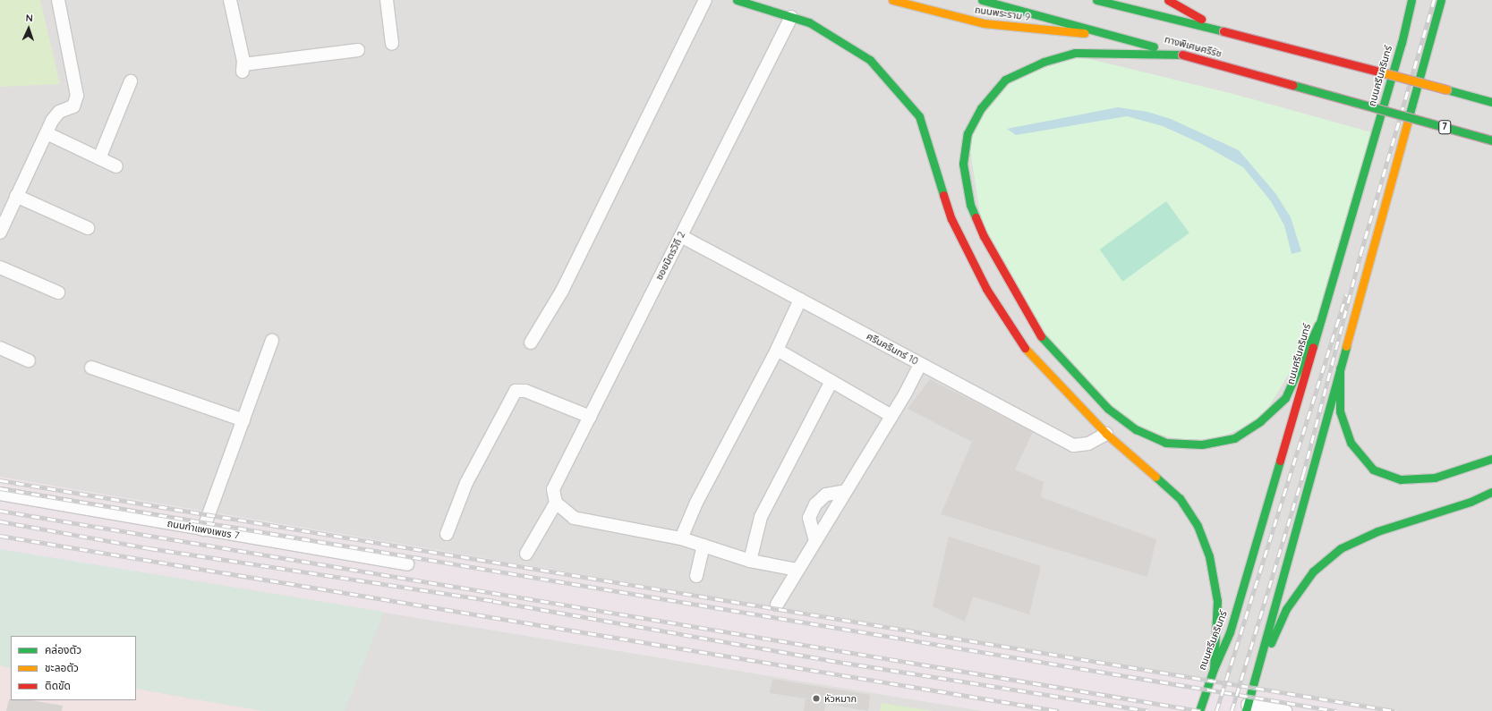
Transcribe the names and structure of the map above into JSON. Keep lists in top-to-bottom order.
{
  "streets": {
    "main road": [
      "ถนนพระราม 9",
      "ทางพิเศษศรีรัช",
      "ถนนศรีนครินทร์",
      "7"
    ],
    "street": ["ซอยมิตรวิถี 2", "ศรีนครินทร์ 10", "ถนนกำแพงเพชร 7"]
  },
  "crossings": [
    ["ถนนพระราม 9", "ทางพิเศษศรีรัช"],
    ["ซอยมิตรวิถี 2", "ศรีนครินทร์ 10"]
  ],
  "places": ["หัวหมาก"],
  "legend": ["คล่องตัว", "ชะลอตัว", "ติดขัด"],
  "north": "top"
}
